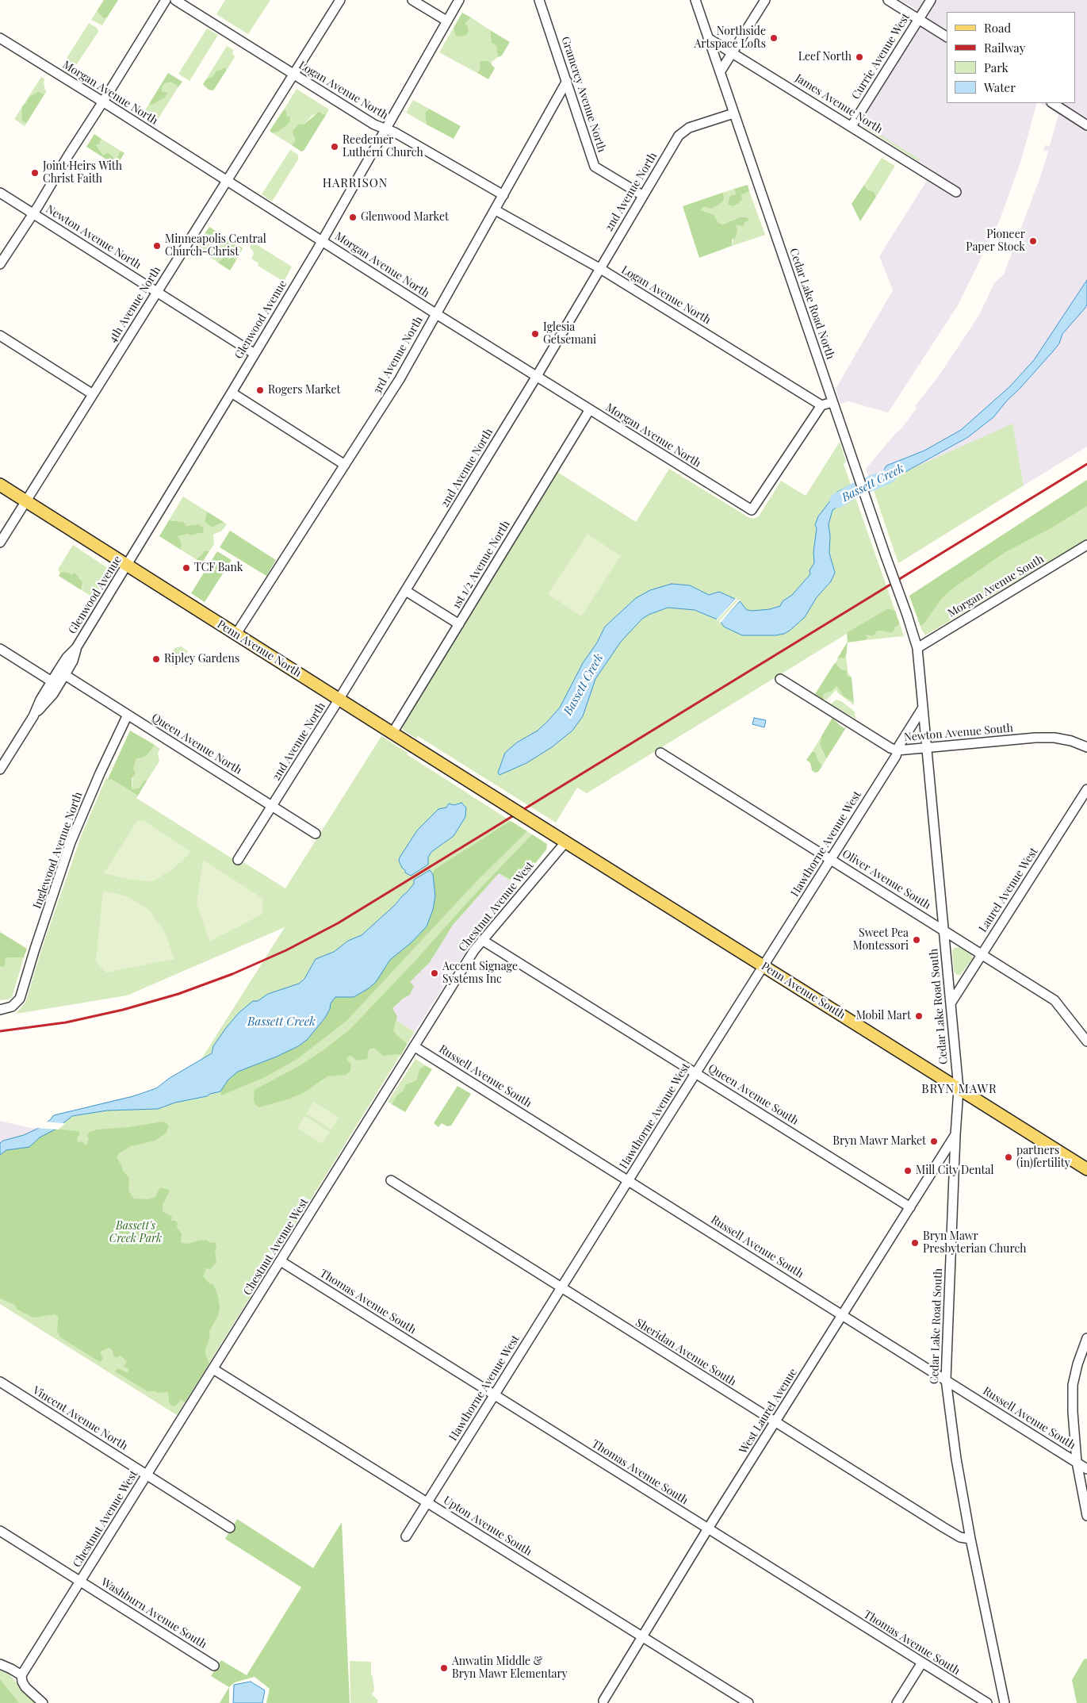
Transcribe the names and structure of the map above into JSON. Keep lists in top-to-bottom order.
{
  "streets": {
    "main road": ["Penn Avenue North", "Penn Avenue South"],
    "street": [
      "Currie Avenue West",
      "Logan Avenue North",
      "Morgan Avenue North",
      "Gramercy Avenue North",
      "James Avenue North",
      "2nd Avenue North",
      "Newton Avenue North",
      "Cedar Lake Road North",
      "4th Avenue North",
      "Glenwood Avenue",
      "3rd Avenue North",
      "1st 1/2 Avenue North",
      "Morgan Avenue South",
      "Newton Avenue South",
      "Queen Avenue North",
      "Hawthorne Avenue West",
      "Inglewood Avenue North",
      "Oliver Avenue South",
      "Laurel Avenue West",
      "Chestnut Avenue West",
      "Cedar Lake Road South",
      "Russell Avenue South",
      "Queen Avenue South",
      "Thomas Avenue South",
      "Sheridan Avenue South",
      "West Laurel Avenue",
      "Vincent Avenue North",
      "Upton Avenue South",
      "Washburn Avenue South"
    ]
  },
  "crossings": [
    ["Currie Avenue West", "James Avenue North"],
    ["Logan Avenue North", "Morgan Avenue North"],
    ["Logan Avenue North", "2nd Avenue North"],
    ["Logan Avenue North", "4th Avenue North"],
    ["Logan Avenue North", "Glenwood Avenue"],
    ["Logan Avenue North", "3rd Avenue North"],
    ["Morgan Avenue North", "2nd Avenue North"],
    ["Morgan Avenue North", "4th Avenue North"],
    ["Morgan Avenue North", "Glenwood Avenue"],
    ["Morgan Avenue North", "3rd Avenue North"],
    ["Morgan Avenue North", "1st 1/2 Avenue North"],
    ["Gramercy Avenue North", "2nd Avenue North"],
    ["Gramercy Avenue North", "3rd Avenue North"],
    ["James Avenue North", "Cedar Lake Road North"],
    ["2nd Avenue North", "Cedar Lake Road North"],
    ["2nd Avenue North", "Penn Avenue North"],
    ["2nd Avenue North", "Queen Avenue North"],
    ["Newton Avenue North", "4th Avenue North"],
    ["Newton Avenue North", "Glenwood Avenue"],
    ["Cedar Lake Road North", "Cedar Lake Road South"],
    ["4th Avenue North", "Penn Avenue North"],
    ["Glenwood Avenue", "Penn Avenue North"],
    ["Glenwood Avenue", "Queen Avenue North"],
    ["3rd Avenue North", "Penn Avenue North"],
    ["1st 1/2 Avenue North", "Penn Avenue North"],
    ["Morgan Avenue South", "Cedar Lake Road South"],
    ["Penn Avenue North", "Penn Avenue South"],
    ["Newton Avenue South", "Hawthorne Avenue West"],
    ["Newton Avenue South", "Cedar Lake Road South"],
    ["Queen Avenue North", "Inglewood Avenue North"],
    ["Hawthorne Avenue West", "Oliver Avenue South"],
    ["Hawthorne Avenue West", "Penn Avenue South"],
    ["Hawthorne Avenue West", "Cedar Lake Road South"],
    ["Hawthorne Avenue West", "Russell Avenue South"],
    ["Hawthorne Avenue West", "Queen Avenue South"],
    ["Hawthorne Avenue West", "Thomas Avenue South"],
    ["Hawthorne Avenue West", "Sheridan Avenue South"],
    ["Hawthorne Avenue West", "Upton Avenue South"],
    ["Oliver Avenue South", "Laurel Avenue West"],
    ["Oliver Avenue South", "Cedar Lake Road South"],
    ["Laurel Avenue West", "Cedar Lake Road South"],
    ["Chestnut Avenue West", "Penn Avenue South"],
    ["Chestnut Avenue West", "Russell Avenue South"],
    ["Chestnut Avenue West", "Queen Avenue South"],
    ["Chestnut Avenue West", "Thomas Avenue South"],
    ["Chestnut Avenue West", "Vincent Avenue North"],
    ["Chestnut Avenue West", "Upton Avenue South"],
    ["Chestnut Avenue West", "Washburn Avenue South"],
    ["Penn Avenue South", "Cedar Lake Road South"],
    ["Cedar Lake Road South", "Russell Avenue South"],
    ["Cedar Lake Road South", "Sheridan Avenue South"],
    ["Cedar Lake Road South", "West Laurel Avenue"],
    ["Russell Avenue South", "West Laurel Avenue"],
    ["Queen Avenue South", "West Laurel Avenue"],
    ["Thomas Avenue South", "West Laurel Avenue"],
    ["Sheridan Avenue South", "West Laurel Avenue"],
    ["West Laurel Avenue", "Upton Avenue South"]
  ],
  "districts": ["HARRISON", "BRYN MAWR"],
  "water": ["Bassett Creek"],
  "parks": ["Bassett's Creek Park"],
  "places": [
    "Northside Artspace Lofts",
    "Leef North",
    "Reedemer Luthern Church",
    "Joint Heirs With Christ Faith",
    "Glenwood Market",
    "Pioneer Paper Stock",
    "Minneapolis Central Church-Christ",
    "Iglesia Getsemani",
    "Rogers Market",
    "TCF Bank",
    "Ripley Gardens",
    "Sweet Pea Montessori",
    "Accent Signage Systems Inc",
    "Mobil Mart",
    "Bryn Mawr Market",
    "partners (in)fertility",
    "Mill City Dental",
    "Bryn Mawr Presbyterian Church",
    "Anwatin Middle & Bryn Mawr Elementary"
  ],
  "legend": [
    "Road",
    "Railway",
    "Park",
    "Water"
  ]
}
